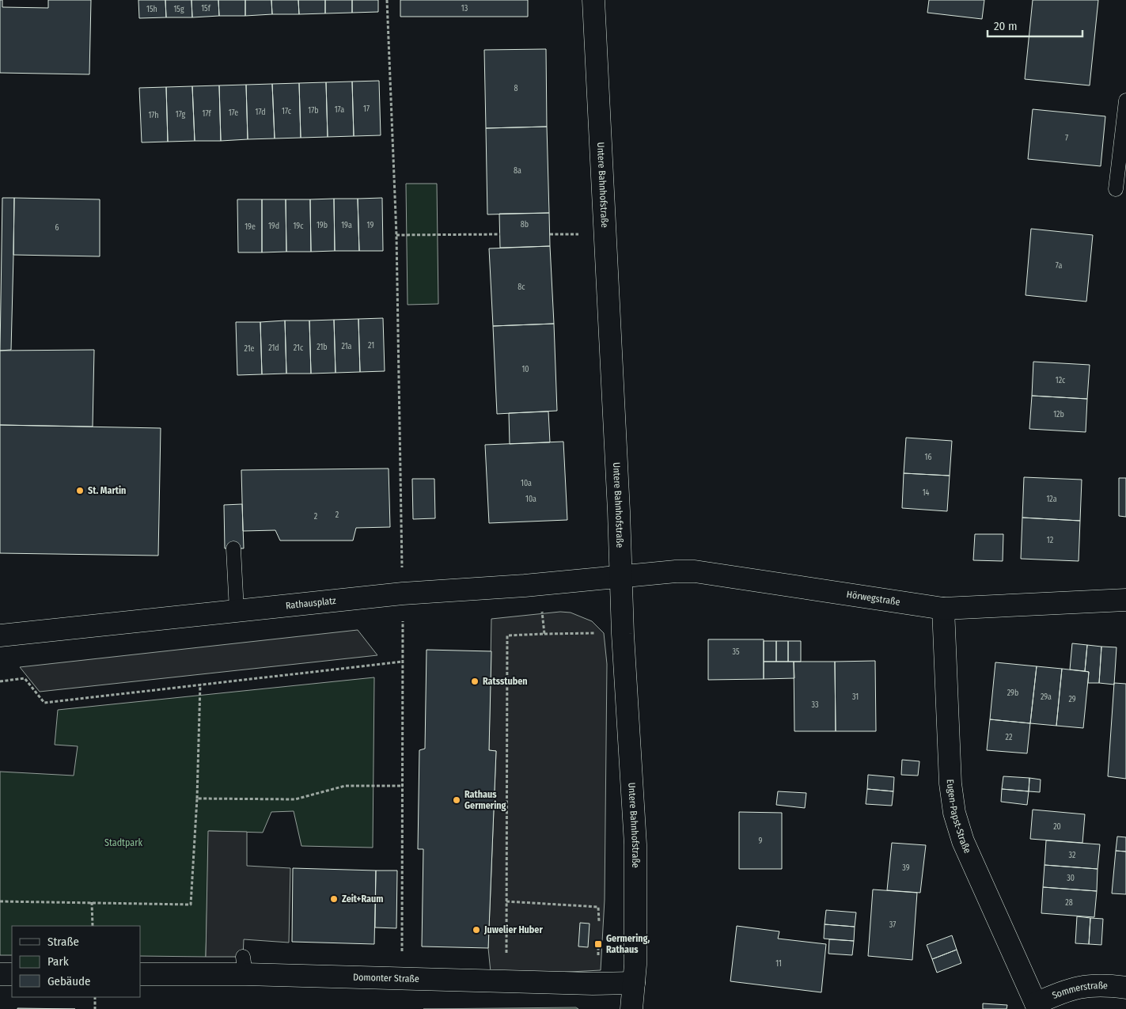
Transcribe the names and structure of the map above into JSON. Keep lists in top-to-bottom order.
{
  "streets": {
    "street": [
      "Untere Bahnhofstraße",
      "Hörwegstraße",
      "Rathausplatz",
      "Eugen-Papst-Straße",
      "Domonter Straße",
      "Sommerstraße"
    ]
  },
  "crossings": [
    ["Untere Bahnhofstraße", "Hörwegstraße"],
    ["Untere Bahnhofstraße", "Rathausplatz"],
    ["Untere Bahnhofstraße", "Domonter Straße"],
    ["Hörwegstraße", "Rathausplatz"],
    ["Hörwegstraße", "Eugen-Papst-Straße"],
    ["Eugen-Papst-Straße", "Sommerstraße"]
  ],
  "parks": ["Stadtpark"],
  "places": {
    "other": [
      "St. Martin",
      "Ratsstuben",
      "Rathaus Germering",
      "Zeit+Raum",
      "Juwelier Huber"
    ],
    "transit": ["Germering, Rathaus"]
  },
  "house_numbers": [
    "15f",
    "13",
    "15h",
    "15g",
    "8",
    "17",
    "17a",
    "17b",
    "17c",
    "17d",
    "17e",
    "17f",
    "17g",
    "17h",
    "7",
    "8a",
    "8b",
    "19b",
    "19a",
    "19",
    "19d",
    "19c",
    "19e",
    "6",
    "7a",
    "8c",
    "21",
    "21a",
    "21b",
    "21d",
    "21c",
    "21e",
    "10",
    "12c",
    "12b",
    "16",
    "10a",
    "14",
    "10a",
    "12a",
    "2",
    "2",
    "12",
    "35",
    "29b",
    "31",
    "29a",
    "29",
    "33",
    "22",
    "20",
    "9",
    "32",
    "39",
    "30",
    "28",
    "37",
    "11"
  ],
  "legend": ["Straße", "Park", "Gebäude"],
  "scale_bar": "20 m"
}
